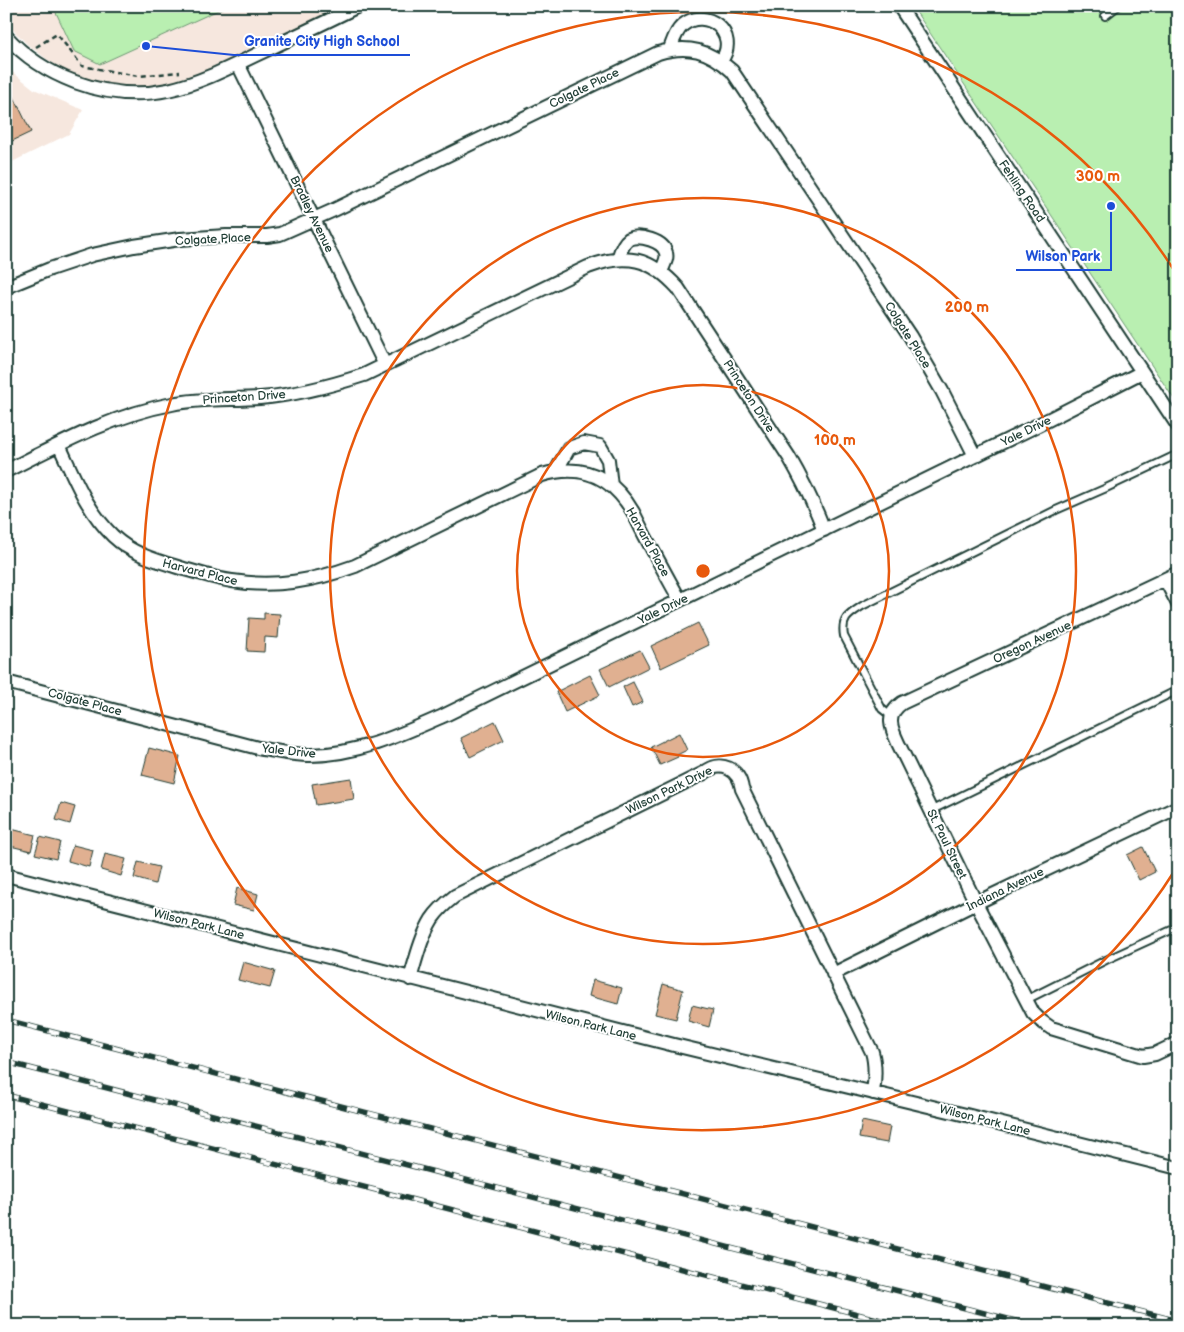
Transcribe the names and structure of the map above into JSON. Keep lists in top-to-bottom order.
{
  "streets": {
    "street": [
      "Colgate Place",
      "Fehling Road",
      "Bradley Avenue",
      "Princeton Drive",
      "Yale Drive",
      "Harvard Place",
      "Oregon Avenue",
      "Wilson Park Drive",
      "St. Paul Street",
      "Indiana Avenue",
      "Wilson Park Lane"
    ]
  },
  "crossings": [
    ["Colgate Place", "Bradley Avenue"],
    ["Colgate Place", "Yale Drive"],
    ["Fehling Road", "Yale Drive"],
    ["Bradley Avenue", "Princeton Drive"],
    ["Princeton Drive", "Yale Drive"],
    ["Princeton Drive", "Harvard Place"],
    ["Yale Drive", "Harvard Place"],
    ["Oregon Avenue", "St. Paul Street"],
    ["Wilson Park Drive", "Indiana Avenue"],
    ["Wilson Park Drive", "Wilson Park Lane"],
    ["St. Paul Street", "Indiana Avenue"]
  ],
  "places": ["Granite City High School", "Wilson Park"],
  "rings": ["300 m", "200 m", "100 m"]
}
